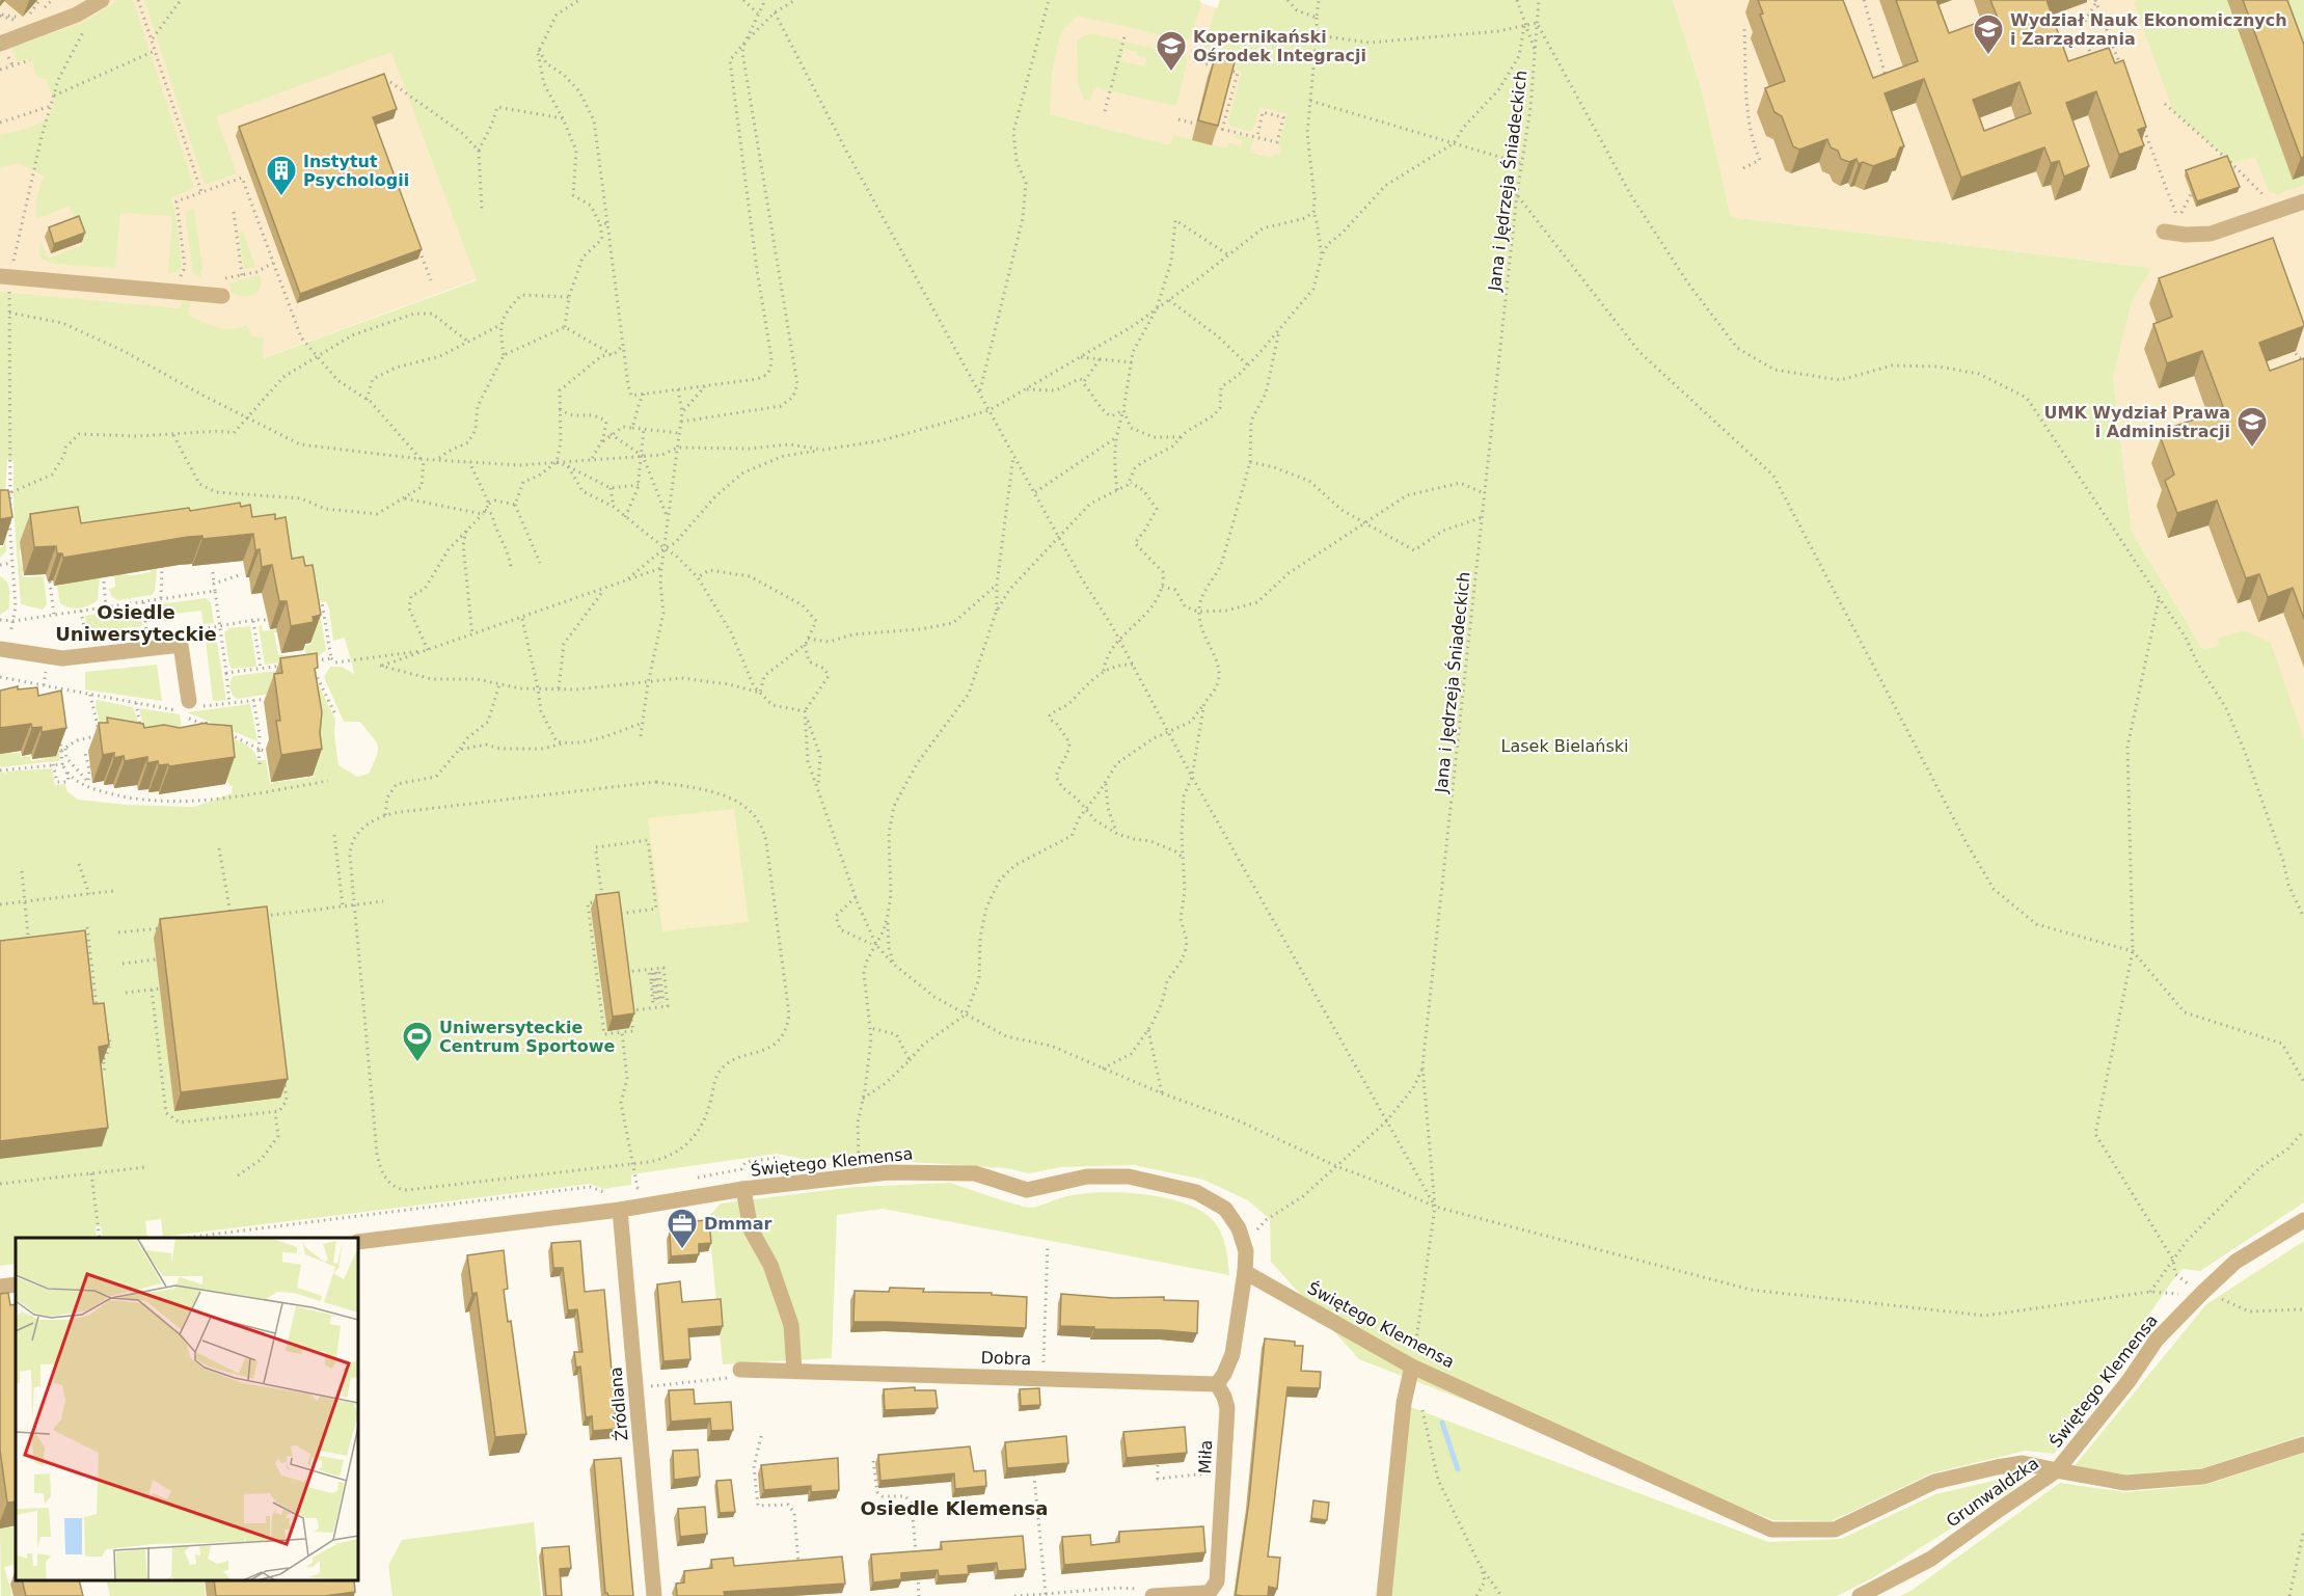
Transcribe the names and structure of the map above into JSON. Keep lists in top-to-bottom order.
{
  "streets": {
    "street": [
      "Świętego Klemensa",
      "Dobra",
      "Źródlana",
      "Miła",
      "Grunwaldzka"
    ],
    "path": ["Jana i Jędrzeja Śniadeckich"]
  },
  "crossings": [
    ["Jana i Jędrzeja Śniadeckich", "Świętego Klemensa"],
    ["Świętego Klemensa", "Źródlana"],
    ["Świętego Klemensa", "Grunwaldzka"],
    ["Dobra", "Miła"]
  ],
  "districts": ["Osiedle Uniwersyteckie", "Osiedle Klemensa"],
  "parks": ["Lasek Bielański"],
  "places": {
    "school or university": ["Wydział Nauk Ekonomicznych i Zarządzania", "Kopernikański Ośrodek Integracji", "UMK Wydział Prawa i Administracji"],
    "building": ["Instytut Psychologii"],
    "sports": ["Uniwersyteckie Centrum Sportowe"],
    "office": ["Dmmar"]
  }
}
